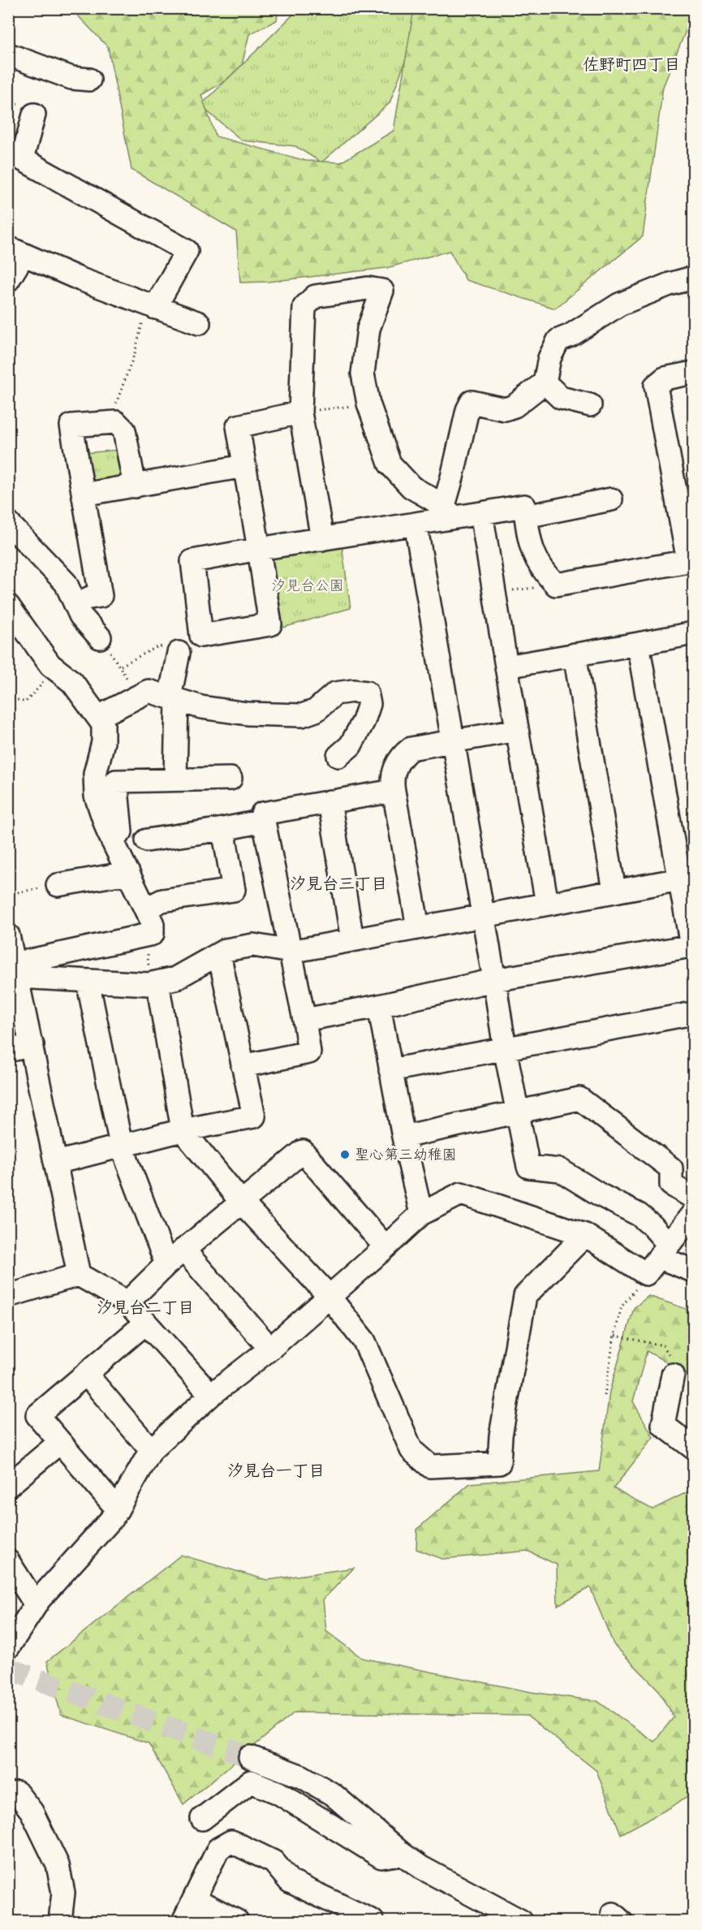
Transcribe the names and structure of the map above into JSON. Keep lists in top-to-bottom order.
{
  "districts": [
    "佐野町四丁目",
    "汐見台三丁目",
    "汐見台二丁目",
    "汐見台一丁目"
  ],
  "parks": ["汐見台公園"],
  "places": ["聖心第三幼稚園"]
}
